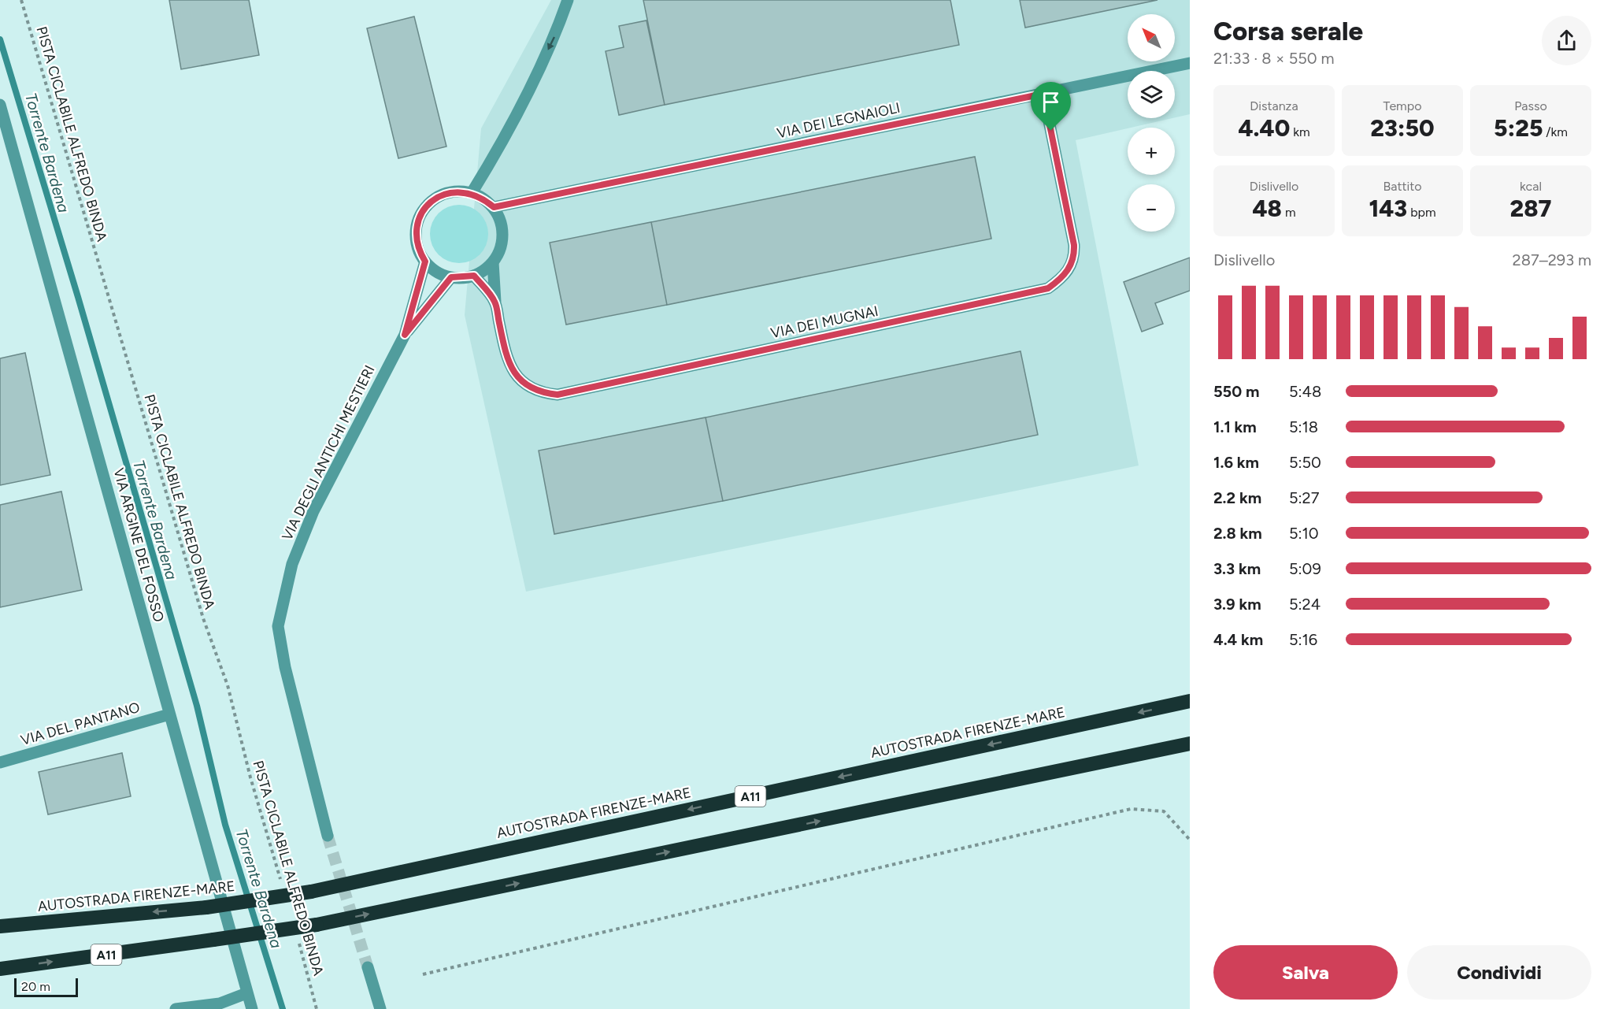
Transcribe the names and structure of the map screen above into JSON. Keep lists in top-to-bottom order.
{
  "streets": {
    "highway": ["AUTOSTRADA FIRENZE-MARE", "A11"],
    "street": [
      "VIA DEI LEGNAIOLI",
      "VIA DEI MUGNAI",
      "VIA DEGLI ANTICHI MESTIERI",
      "VIA ARGINE DEL FOSSO",
      "VIA DEL PANTANO"
    ],
    "path": ["PISTA CICLABILE ALFREDO BINDA"]
  },
  "crossings": [
    ["VIA DEI LEGNAIOLI", "VIA DEI MUGNAI"],
    ["VIA DEI LEGNAIOLI", "VIA DEGLI ANTICHI MESTIERI"],
    ["VIA DEI MUGNAI", "VIA DEGLI ANTICHI MESTIERI"],
    ["VIA ARGINE DEL FOSSO", "VIA DEL PANTANO"]
  ],
  "water": ["Torrente Bardena"],
  "scale_bar": "20 m",
  "north": "top left",
  "page": {
    "heading": ["Corsa serale", "21:33 · 8 × 550 m"],
    "map_buttons": ["+", "−"],
    "stats": [
      ["Distanza", "4.40 km"],
      ["Tempo", "23:50"],
      ["Passo", "5:25 /km"],
      ["Dislivello", "48 m"],
      ["Battito", "143 bpm"],
      ["kcal", "287"]
    ],
    "chart": ["Dislivello", "287–293 m"],
    "list": [
      {
        "name": "550 m",
        "note": "5:48"
      },
      {
        "name": "1.1 km",
        "note": "5:18"
      },
      {
        "name": "1.6 km",
        "note": "5:50"
      },
      {
        "name": "2.2 km",
        "note": "5:27"
      },
      {
        "name": "2.8 km",
        "note": "5:10"
      },
      {
        "name": "3.3 km",
        "note": "5:09"
      },
      {
        "name": "3.9 km",
        "note": "5:24"
      },
      {
        "name": "4.4 km",
        "note": "5:16"
      }
    ],
    "buttons": ["Salva", "Condividi"],
    "scale": "20 m"
  }
}
